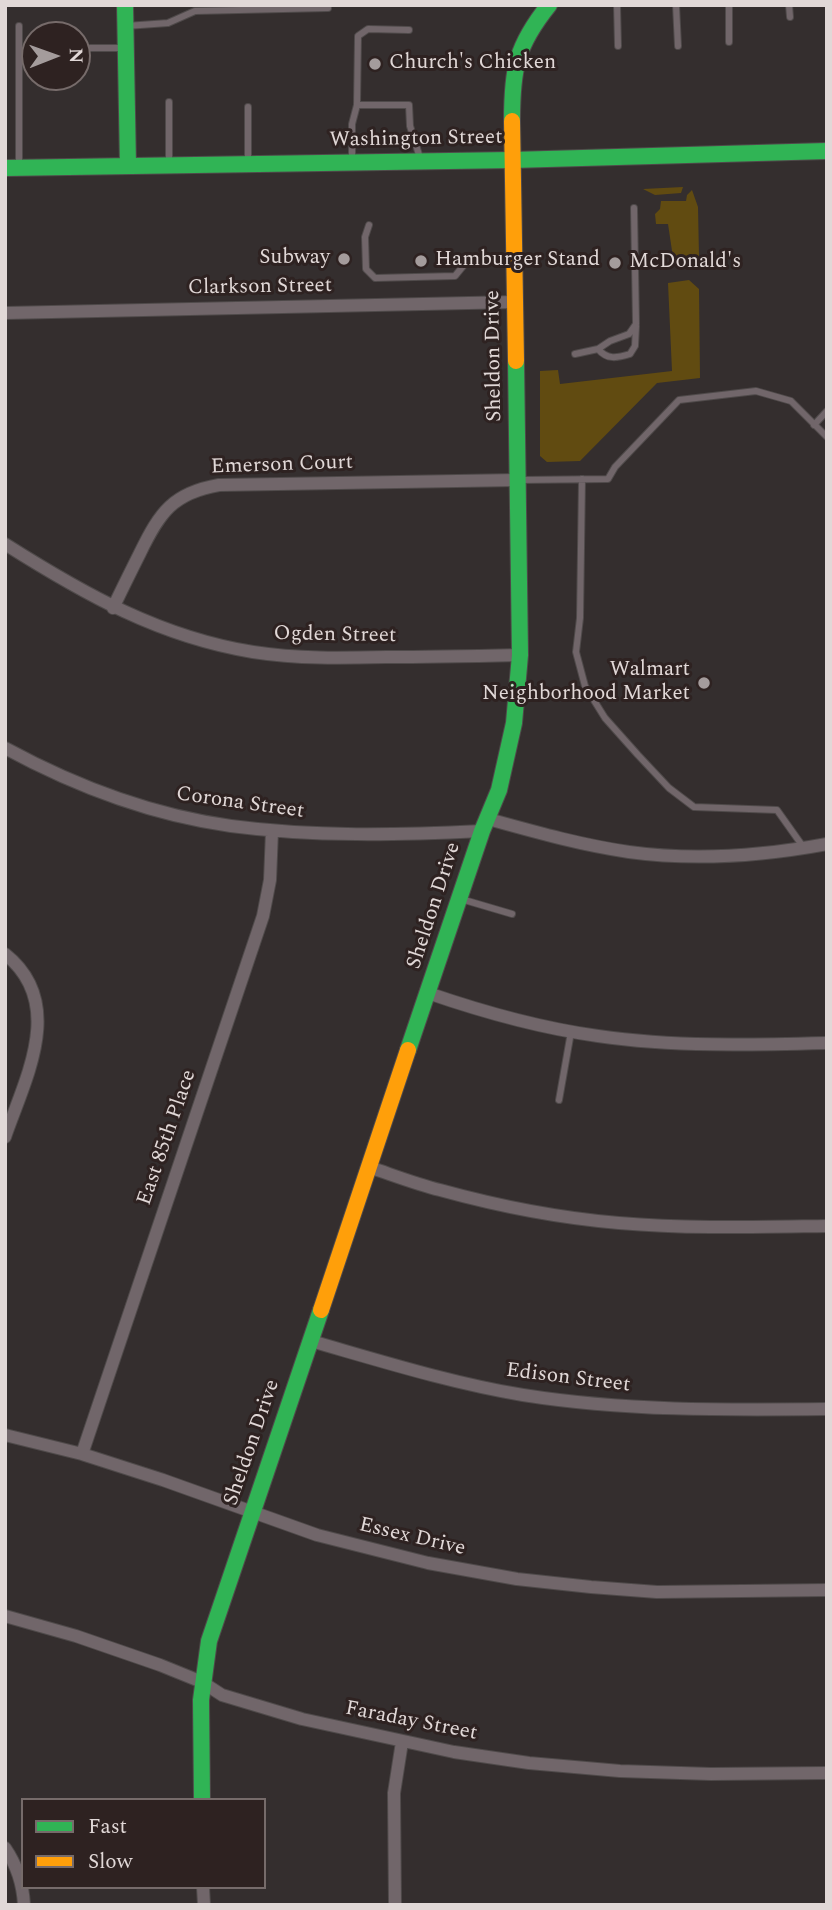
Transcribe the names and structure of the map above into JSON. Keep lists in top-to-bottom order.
{
  "streets": {
    "street": [
      "Washington Street",
      "Clarkson Street",
      "Sheldon Drive",
      "Emerson Court",
      "Ogden Street",
      "Corona Street",
      "East 85th Place",
      "Edison Street",
      "Essex Drive",
      "Faraday Street"
    ]
  },
  "crossings": [
    ["Washington Street", "Sheldon Drive"],
    ["Clarkson Street", "Sheldon Drive"],
    ["Sheldon Drive", "Emerson Court"],
    ["Sheldon Drive", "Ogden Street"],
    ["Sheldon Drive", "Corona Street"],
    ["Sheldon Drive", "Edison Street"],
    ["Sheldon Drive", "Essex Drive"],
    ["Sheldon Drive", "Faraday Street"],
    ["Emerson Court", "Ogden Street"],
    ["Corona Street", "East 85th Place"],
    ["East 85th Place", "Essex Drive"]
  ],
  "places": [
    "Church's Chicken",
    "Subway",
    "Hamburger Stand",
    "McDonald's",
    "Walmart Neighborhood Market"
  ],
  "legend": ["Fast", "Slow"],
  "north": "right"
}
